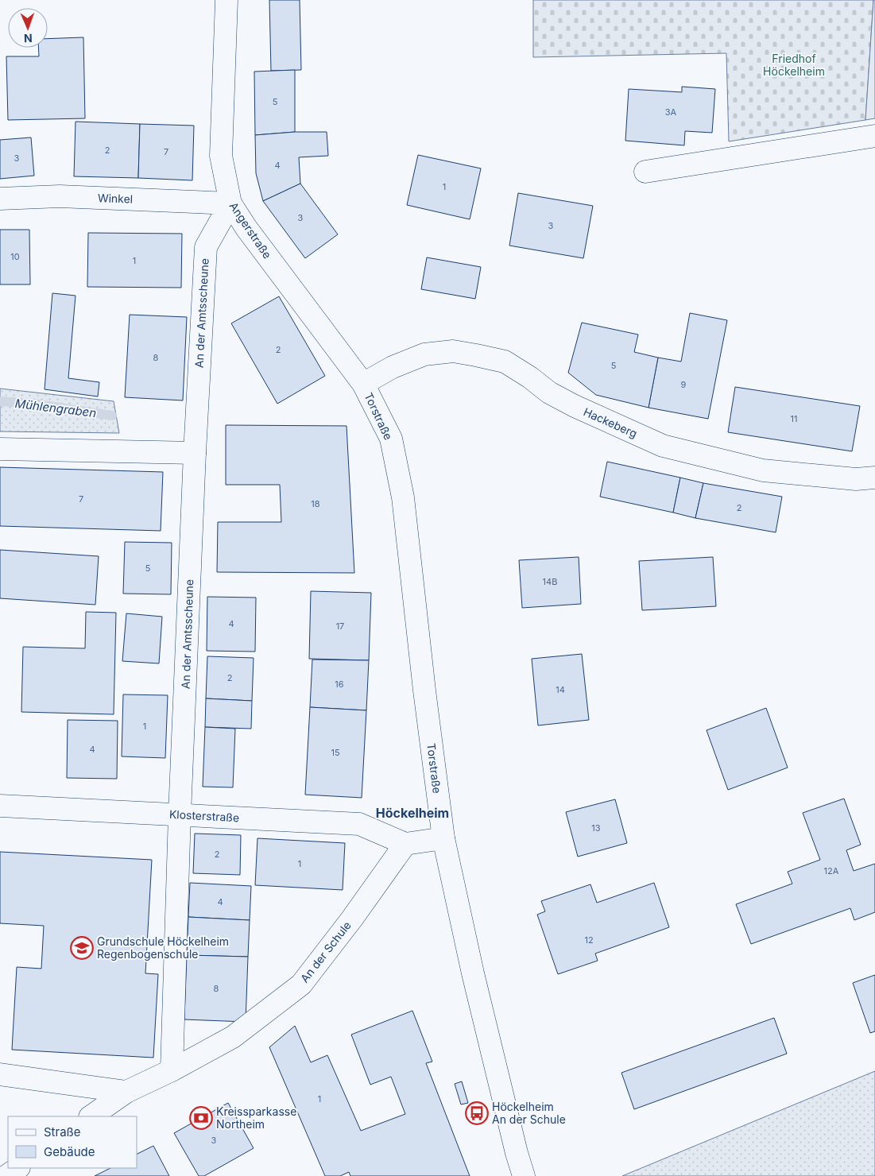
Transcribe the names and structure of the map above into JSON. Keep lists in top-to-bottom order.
{
  "streets": {
    "street": [
      "Winkel",
      "Angerstraße",
      "An der Amtsscheune",
      "Torstraße",
      "Hackeberg",
      "Klosterstraße",
      "An der Schule"
    ]
  },
  "crossings": [
    ["Winkel", "Angerstraße"],
    ["Winkel", "An der Amtsscheune"],
    ["Angerstraße", "An der Amtsscheune"],
    ["Angerstraße", "Torstraße"],
    ["Angerstraße", "Hackeberg"],
    ["An der Amtsscheune", "Klosterstraße"],
    ["Torstraße", "Hackeberg"],
    ["Klosterstraße", "An der Schule"]
  ],
  "districts": ["Höckelheim"],
  "water": ["Mühlengraben"],
  "parks": ["Friedhof Höckelheim"],
  "places": {
    "school or university": ["Grundschule Höckelheim Regenbogenschule"],
    "bus stop": ["Höckelheim An der Schule"],
    "bank": ["Kreissparkasse Northeim"]
  },
  "house_numbers": [
    "5",
    "3A",
    "2",
    "7",
    "3",
    "4",
    "1",
    "3",
    "3",
    "10",
    "1",
    "2",
    "8",
    "5",
    "9",
    "11",
    "7",
    "18",
    "2",
    "5",
    "14B",
    "4",
    "17",
    "2",
    "16",
    "14",
    "1",
    "4",
    "15",
    "13",
    "2",
    "1",
    "12A",
    "4",
    "12",
    "8",
    "1",
    "3"
  ],
  "legend": ["Straße", "Gebäude"],
  "north": "bottom"
}
